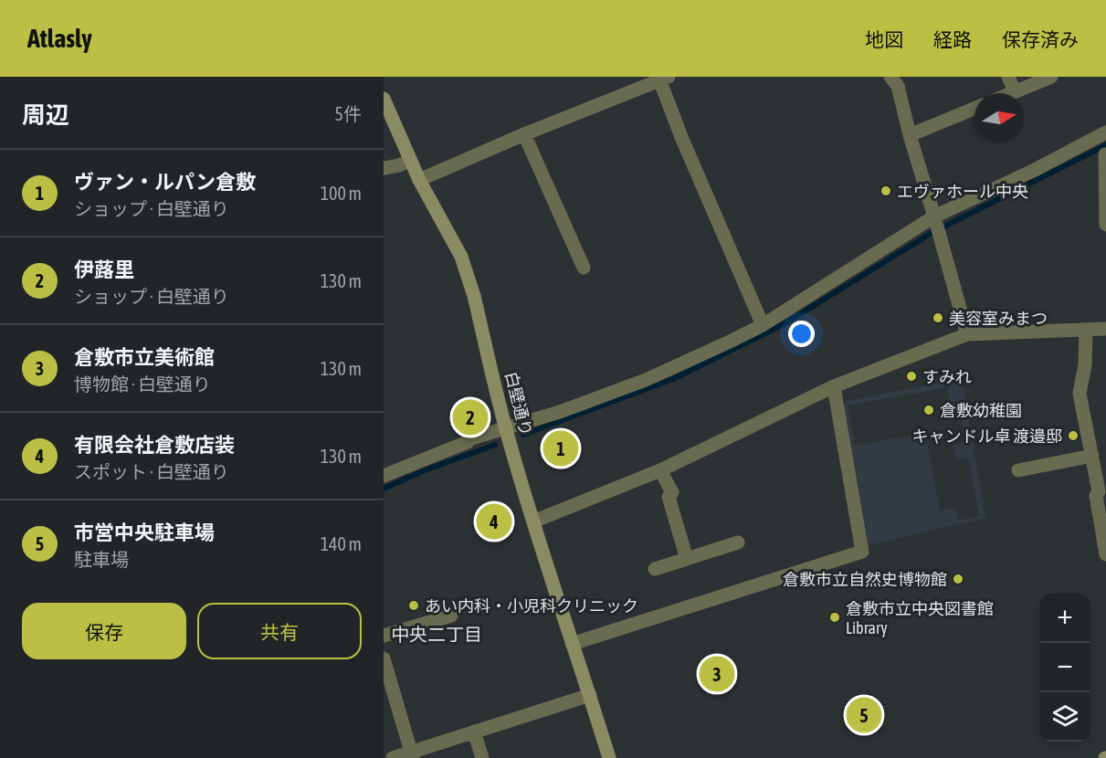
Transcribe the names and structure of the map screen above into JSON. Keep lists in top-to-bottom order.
{
  "streets": {
    "street": ["白壁通り"]
  },
  "districts": ["中央二丁目"],
  "places": [
    "エヴァホール中央",
    "美容室みまつ",
    "すみれ",
    "倉敷幼稚園",
    "キャンドル卓 渡邉邸",
    "倉敷市立自然史博物館",
    "あい内科・小児科クリニック",
    "倉敷市立中央図書館 Library"
  ],
  "north": "right",
  "page": {
    "header": "Atlasly",
    "nav": ["地図", "経路", "保存済み"],
    "heading": ["周辺", "5件"],
    "list": [
      {
        "mark": "1",
        "name": "ヴァン・ルパン倉敷",
        "note": "ショップ · 白壁通り",
        "value": "100 m"
      },
      {
        "mark": "2",
        "name": "伊蕗里",
        "note": "ショップ · 白壁通り",
        "value": "130 m"
      },
      {
        "mark": "3",
        "name": "倉敷市立美術館",
        "note": "博物館 · 白壁通り",
        "value": "130 m"
      },
      {
        "mark": "4",
        "name": "有限会社倉敷店装",
        "note": "スポット · 白壁通り",
        "value": "130 m"
      },
      {
        "mark": "5",
        "name": "市営中央駐車場",
        "note": "駐車場",
        "value": "140 m"
      }
    ],
    "pins": [
      "2",
      "1",
      "4",
      "3",
      "5"
    ],
    "buttons": ["保存", "共有"],
    "map_buttons": ["+", "−"]
  }
}
